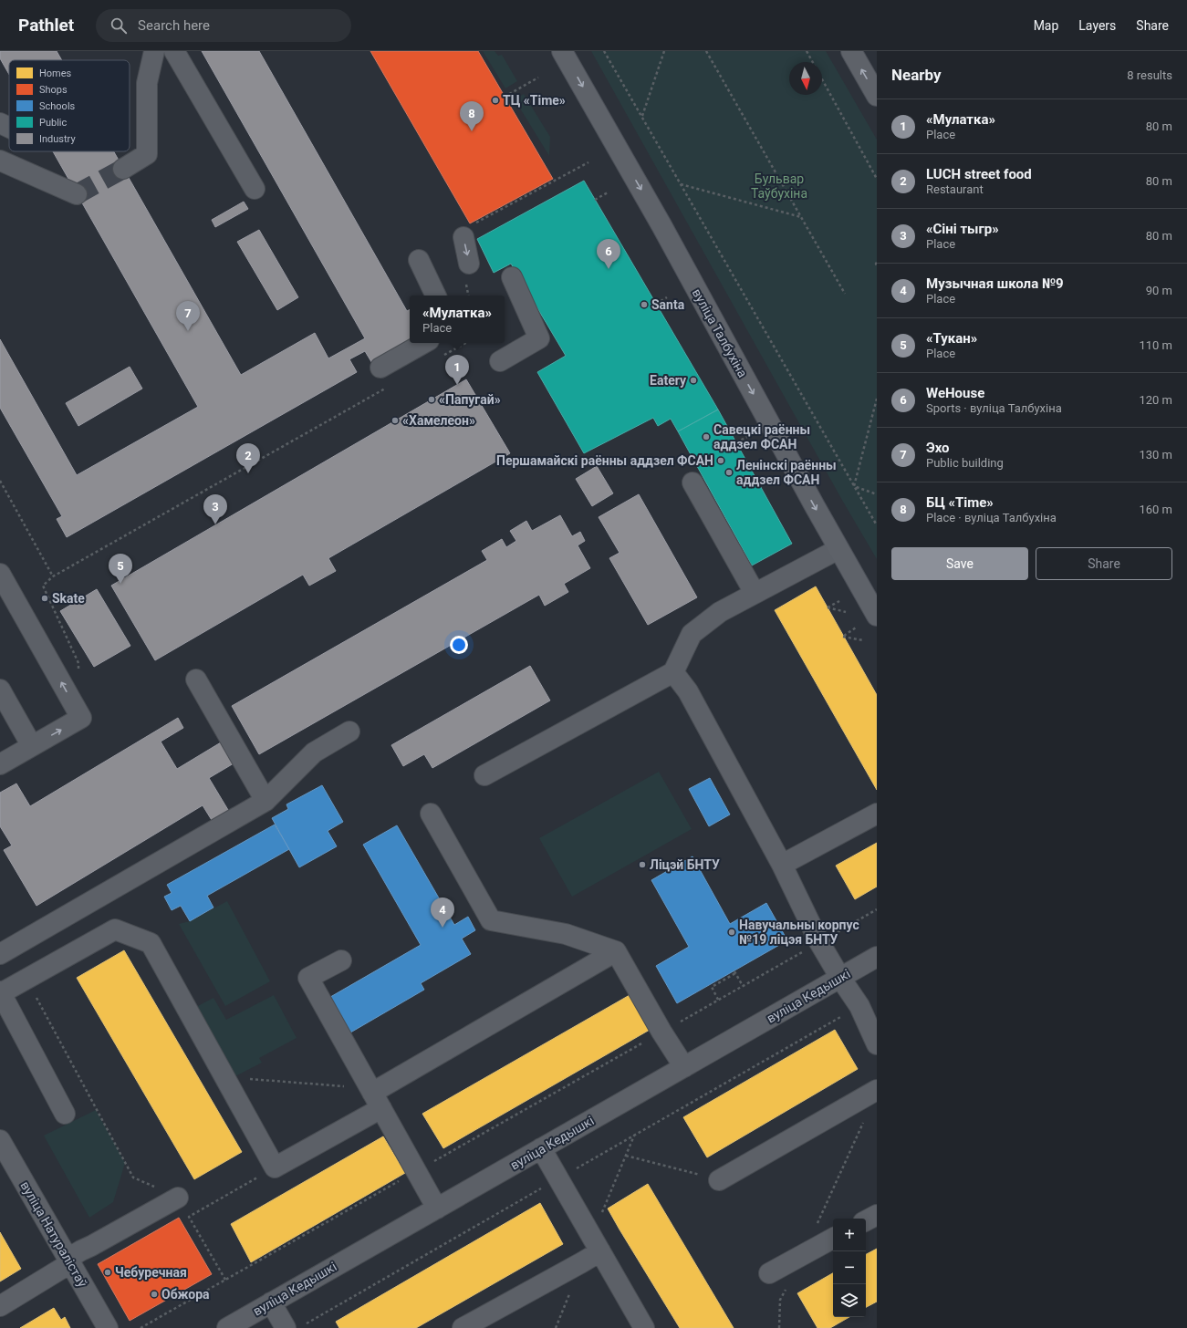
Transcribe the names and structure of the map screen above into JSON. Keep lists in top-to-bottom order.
{
  "streets": {
    "main road": ["вуліца Талбухіна"],
    "street": ["вуліца Кедышкі", "вуліца Натуралістаў"]
  },
  "one_way": ["вуліца Талбухіна"],
  "parks": ["Бульвар Таўбухіна"],
  "places": [
    "ТЦ «Time»",
    "Santa",
    "Eatery",
    "«Папугай»",
    "«Хамелеон»",
    "Савецкі раённы аддзел ФСАН",
    "Першамайскі раённы аддзел ФСАН",
    "Ленінскі раённы аддзел ФСАН",
    "Skate",
    "Ліцэй БНТУ",
    "Навучальны корпус №19 ліцэя БНТУ",
    "Чебуречная",
    "Обжора"
  ],
  "legend": [
    "Homes",
    "Shops",
    "Schools",
    "Public",
    "Industry"
  ],
  "north": "bottom",
  "page": {
    "header": "Pathlet",
    "search": "Search here",
    "nav": ["Map", "Layers", "Share"],
    "heading": ["Nearby", "8 results"],
    "list": [
      {
        "mark": "1",
        "name": "«Мулатка»",
        "note": "Place",
        "value": "80 m"
      },
      {
        "mark": "2",
        "name": "LUCH street food",
        "note": "Restaurant",
        "value": "80 m"
      },
      {
        "mark": "3",
        "name": "«Сіні тыгр»",
        "note": "Place",
        "value": "80 m"
      },
      {
        "mark": "4",
        "name": "Музычная школа №9",
        "note": "Place",
        "value": "90 m"
      },
      {
        "mark": "5",
        "name": "«Тукан»",
        "note": "Place",
        "value": "110 m"
      },
      {
        "mark": "6",
        "name": "WeHouse",
        "note": "Sports · вуліца Талбухіна",
        "value": "120 m"
      },
      {
        "mark": "7",
        "name": "Эхо",
        "note": "Public building",
        "value": "130 m"
      },
      {
        "mark": "8",
        "name": "БЦ «Time»",
        "note": "Place · вуліца Талбухіна",
        "value": "160 m"
      }
    ],
    "pins": [
      "8",
      "6",
      "7",
      "1",
      "2",
      "3",
      "5",
      "4"
    ],
    "popup": ["«Мулатка»", "Place"],
    "buttons": ["Save", "Share"],
    "map_buttons": ["+", "−"]
  }
}
